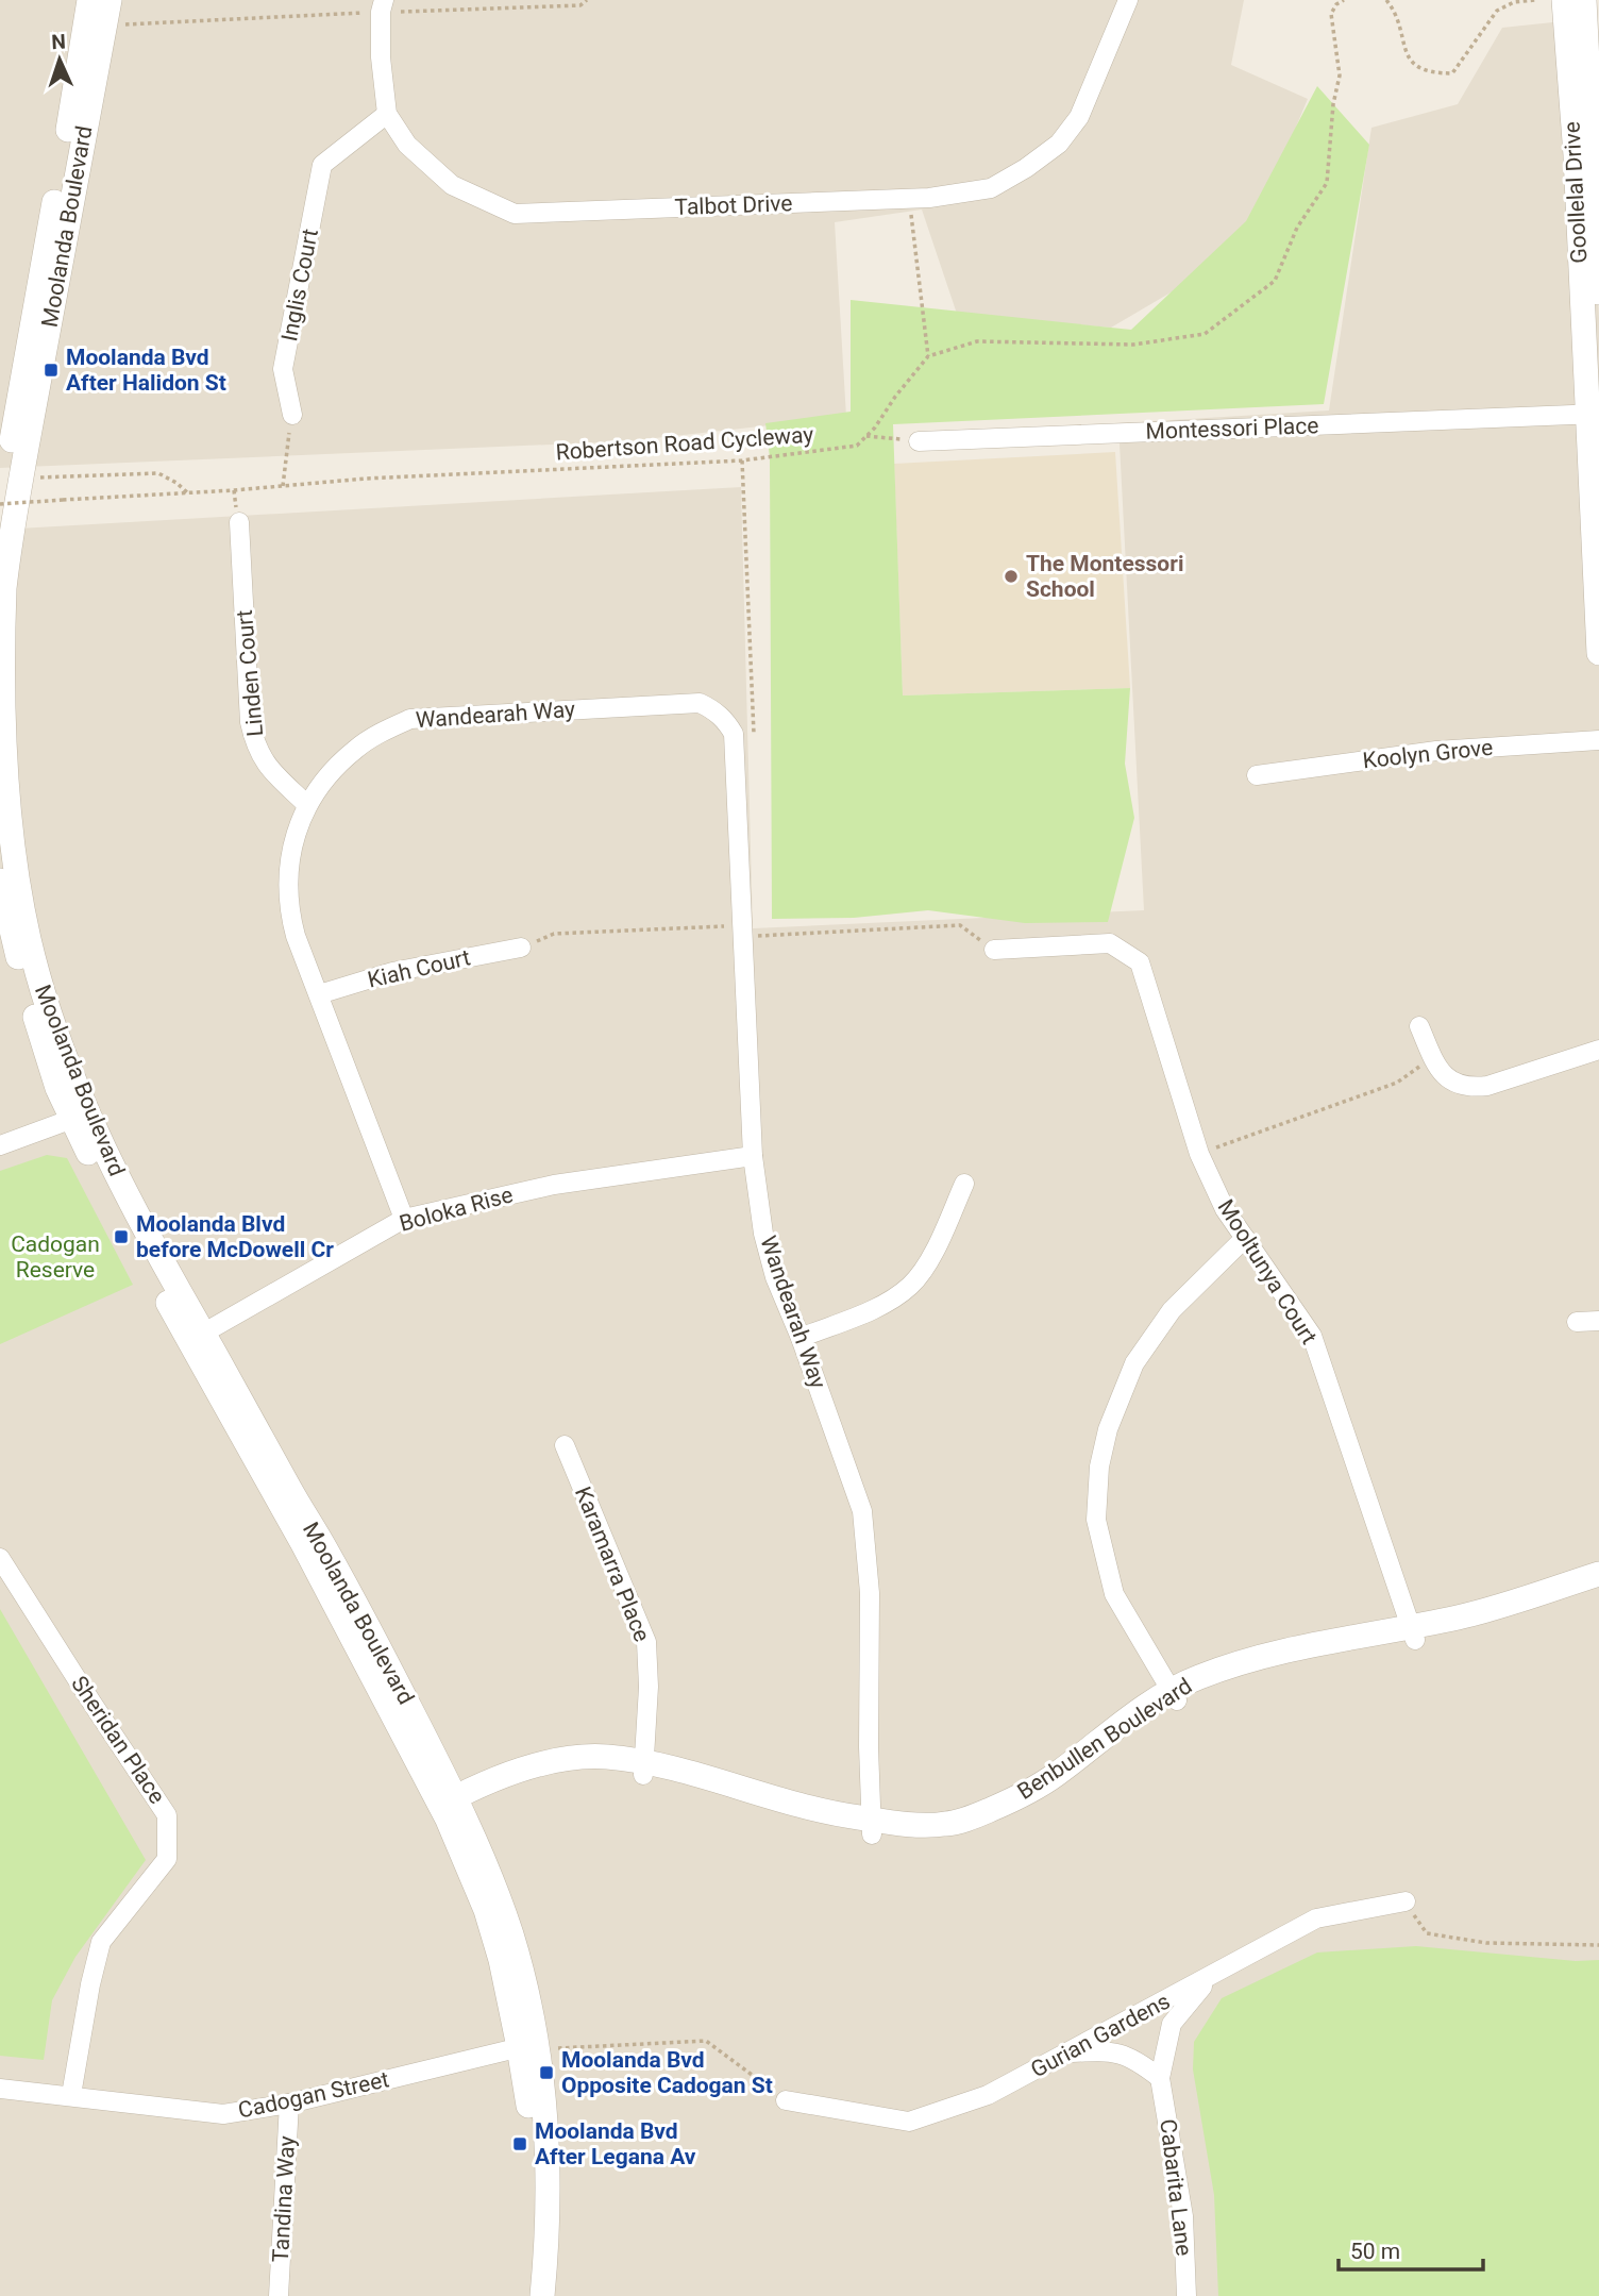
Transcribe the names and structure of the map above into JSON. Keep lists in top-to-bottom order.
{
  "streets": {
    "street": [
      "Goollelal Drive",
      "Talbot Drive",
      "Moolanda Boulevard",
      "Inglis Court",
      "Montessori Place",
      "Linden Court",
      "Wandearah Way",
      "Koolyn Grove",
      "Kiah Court",
      "Boloka Rise",
      "Mooltunya Court",
      "Karamarra Place",
      "Benbullen Boulevard",
      "Sheridan Place",
      "Gurian Gardens",
      "Cadogan Street",
      "Cabarita Lane",
      "Tandina Way"
    ],
    "path": ["Robertson Road Cycleway"]
  },
  "crossings": [
    ["Goollelal Drive", "Montessori Place"],
    ["Talbot Drive", "Inglis Court"],
    ["Moolanda Boulevard", "Boloka Rise"],
    ["Moolanda Boulevard", "Benbullen Boulevard"],
    ["Moolanda Boulevard", "Cadogan Street"],
    ["Linden Court", "Wandearah Way"],
    ["Wandearah Way", "Kiah Court"],
    ["Wandearah Way", "Boloka Rise"],
    ["Wandearah Way", "Benbullen Boulevard"],
    ["Mooltunya Court", "Benbullen Boulevard"],
    ["Karamarra Place", "Benbullen Boulevard"],
    ["Sheridan Place", "Cadogan Street"],
    ["Gurian Gardens", "Cabarita Lane"],
    ["Cadogan Street", "Tandina Way"]
  ],
  "parks": ["Cadogan Reserve"],
  "places": {
    "transit": [
      "Moolanda Bvd After Halidon St",
      "Moolanda Blvd before McDowell Cr",
      "Moolanda Bvd Opposite Cadogan St",
      "Moolanda Bvd After Legana Av"
    ],
    "other": ["The Montessori School"]
  },
  "scale_bar": "50 m",
  "north": "top"
}
